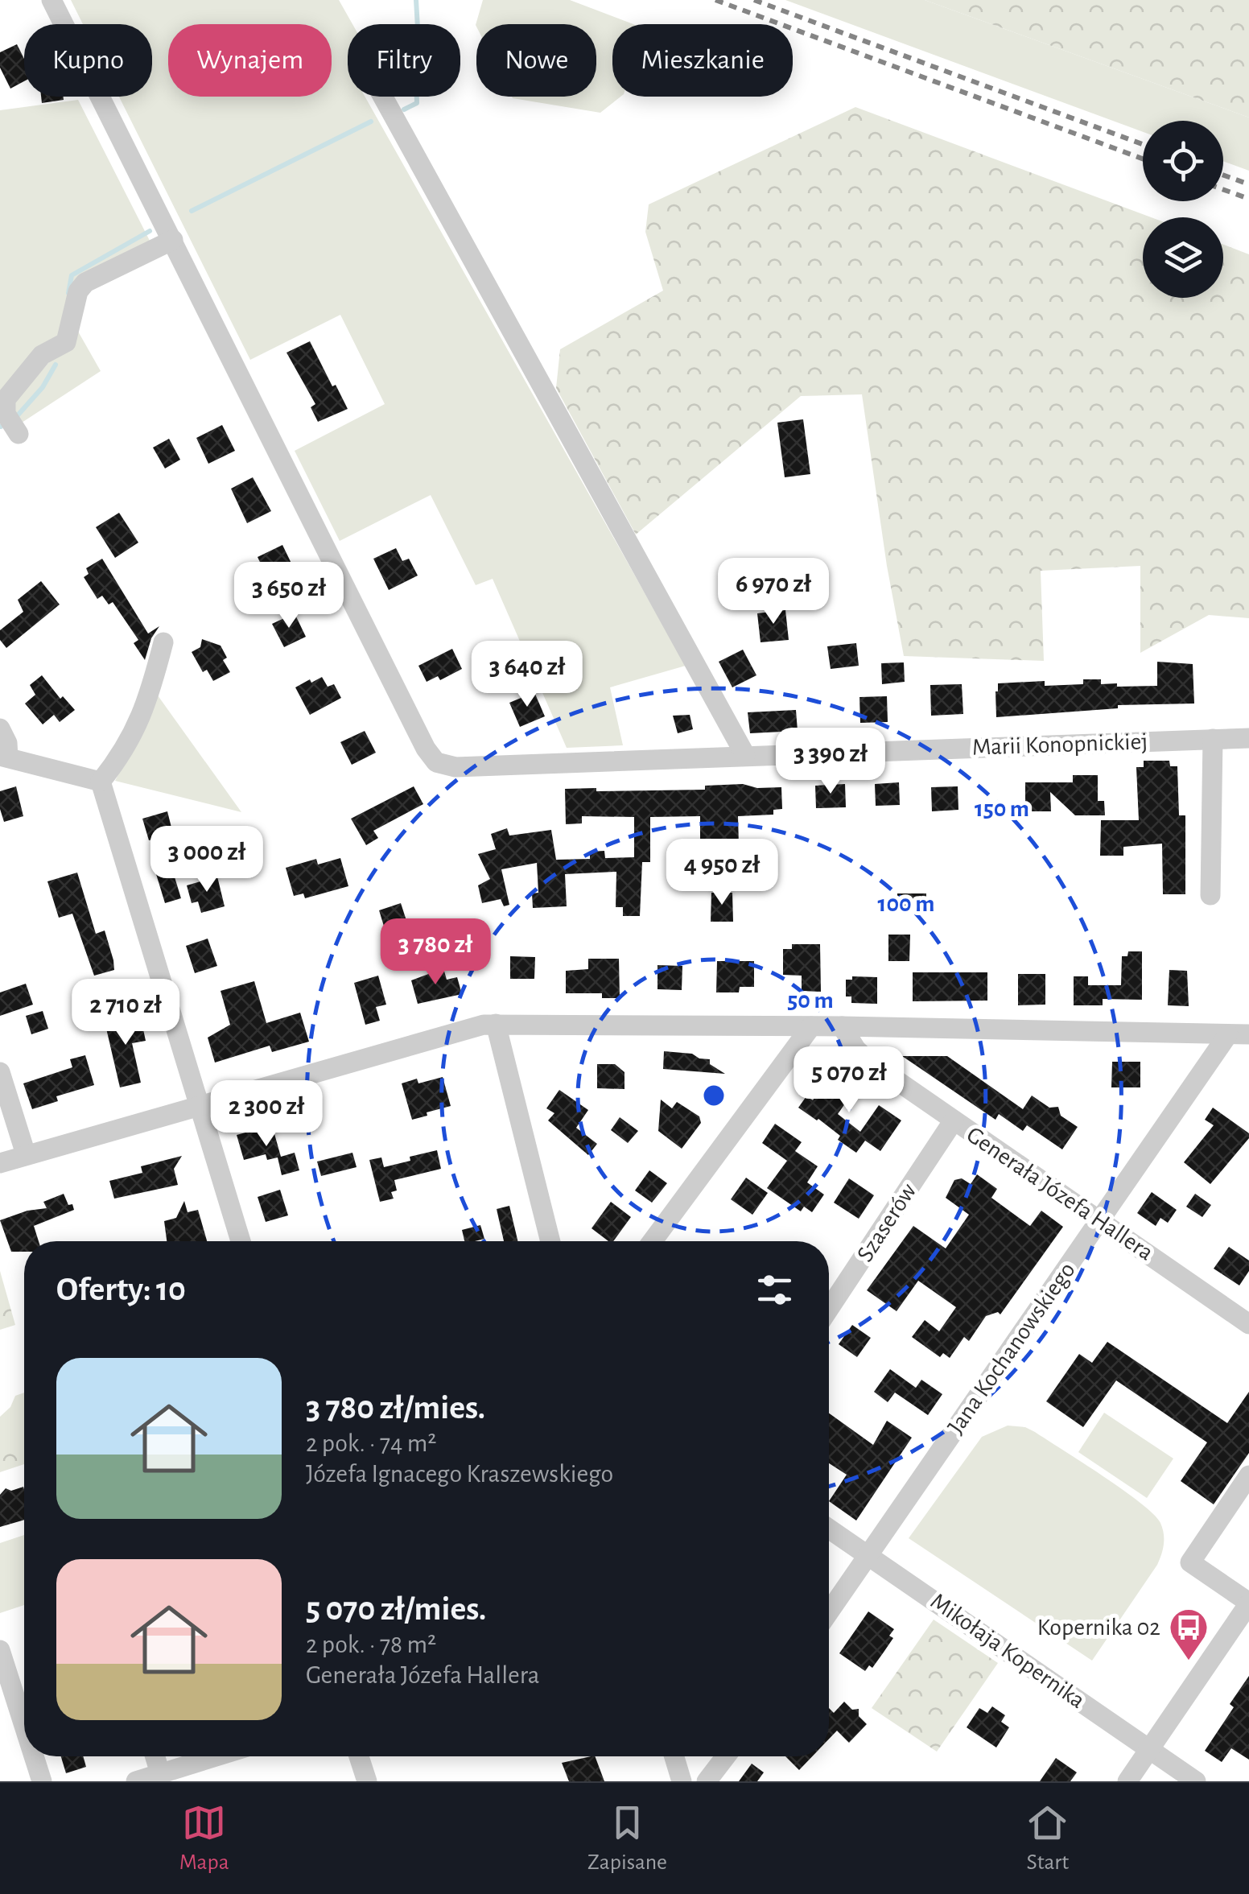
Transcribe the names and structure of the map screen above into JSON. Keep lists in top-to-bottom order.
{
  "streets": {
    "street": [
      "Marii Konopnickiej",
      "Generała Józefa Hallera",
      "Szaserów",
      "Jana Kochanowskiego",
      "Mikołaja Kopernika"
    ]
  },
  "crossings": [
    ["Generała Józefa Hallera", "Szaserów"],
    ["Generała Józefa Hallera", "Jana Kochanowskiego"],
    ["Jana Kochanowskiego", "Mikołaja Kopernika"]
  ],
  "places": {
    "bus stop": ["Kopernika 02"]
  },
  "page": {
    "chip": [
      "Kupno",
      "Wynajem",
      "Filtry",
      "Nowe",
      "Mieszkanie"
    ],
    "price": [
      "6 970 zł",
      "3 650 zł",
      "3 640 zł",
      "3 390 zł",
      "3 000 zł",
      "4 950 zł",
      "3 780 zł",
      "2 710 zł",
      "5 070 zł",
      "2 300 zł"
    ],
    "heading": "Oferty: 10",
    "list": [
      {
        "name": "3 780 zł/mies.",
        "note": "2 pok. · 74 m² · Józefa Ignacego Kraszewskiego"
      },
      {
        "name": "5 070 zł/mies.",
        "note": "2 pok. · 78 m² · Generała Józefa Hallera"
      }
    ],
    "tabs": ["Mapa", "Zapisane", "Start"]
  },
  "rings": ["150 m", "100 m", "50 m"]
}
